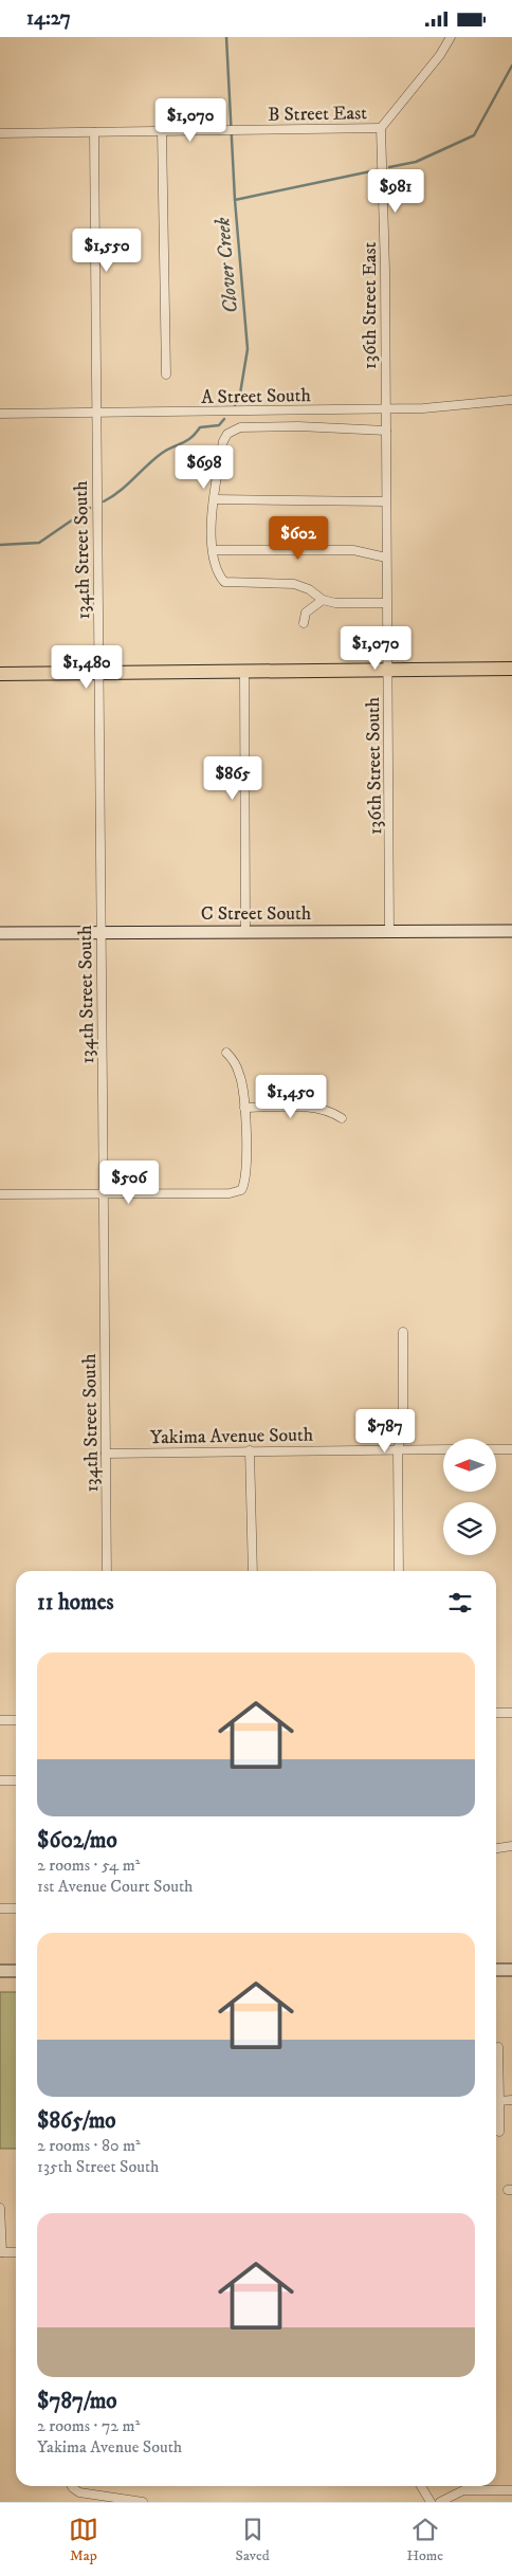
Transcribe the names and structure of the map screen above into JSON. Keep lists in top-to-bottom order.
{
  "streets": {
    "street": [
      "B Street East",
      "136th Street East",
      "A Street South",
      "134th Street South",
      "136th Street South",
      "C Street South",
      "Yakima Avenue South"
    ]
  },
  "crossings": [
    ["B Street East", "136th Street East"],
    ["B Street East", "134th Street South"],
    ["136th Street East", "A Street South"],
    ["136th Street East", "136th Street South"],
    ["A Street South", "134th Street South"],
    ["A Street South", "136th Street South"],
    ["134th Street South", "C Street South"],
    ["134th Street South", "Yakima Avenue South"],
    ["136th Street South", "C Street South"]
  ],
  "water": ["Clover Creek"],
  "north": "left",
  "page": {
    "status": "14:27",
    "price": [
      "$1,070",
      "$981",
      "$1,550",
      "$698",
      "$602",
      "$1,070",
      "$1,480",
      "$865",
      "$1,450",
      "$506",
      "$787"
    ],
    "heading": "11 homes",
    "list": [
      {
        "name": "$602/mo",
        "note": "2 rooms · 54 m² · 1st Avenue Court South"
      },
      {
        "name": "$865/mo",
        "note": "2 rooms · 80 m² · 135th Street South"
      },
      {
        "name": "$787/mo",
        "note": "2 rooms · 72 m² · Yakima Avenue South"
      }
    ],
    "tabs": ["Map", "Saved", "Home"]
  }
}
